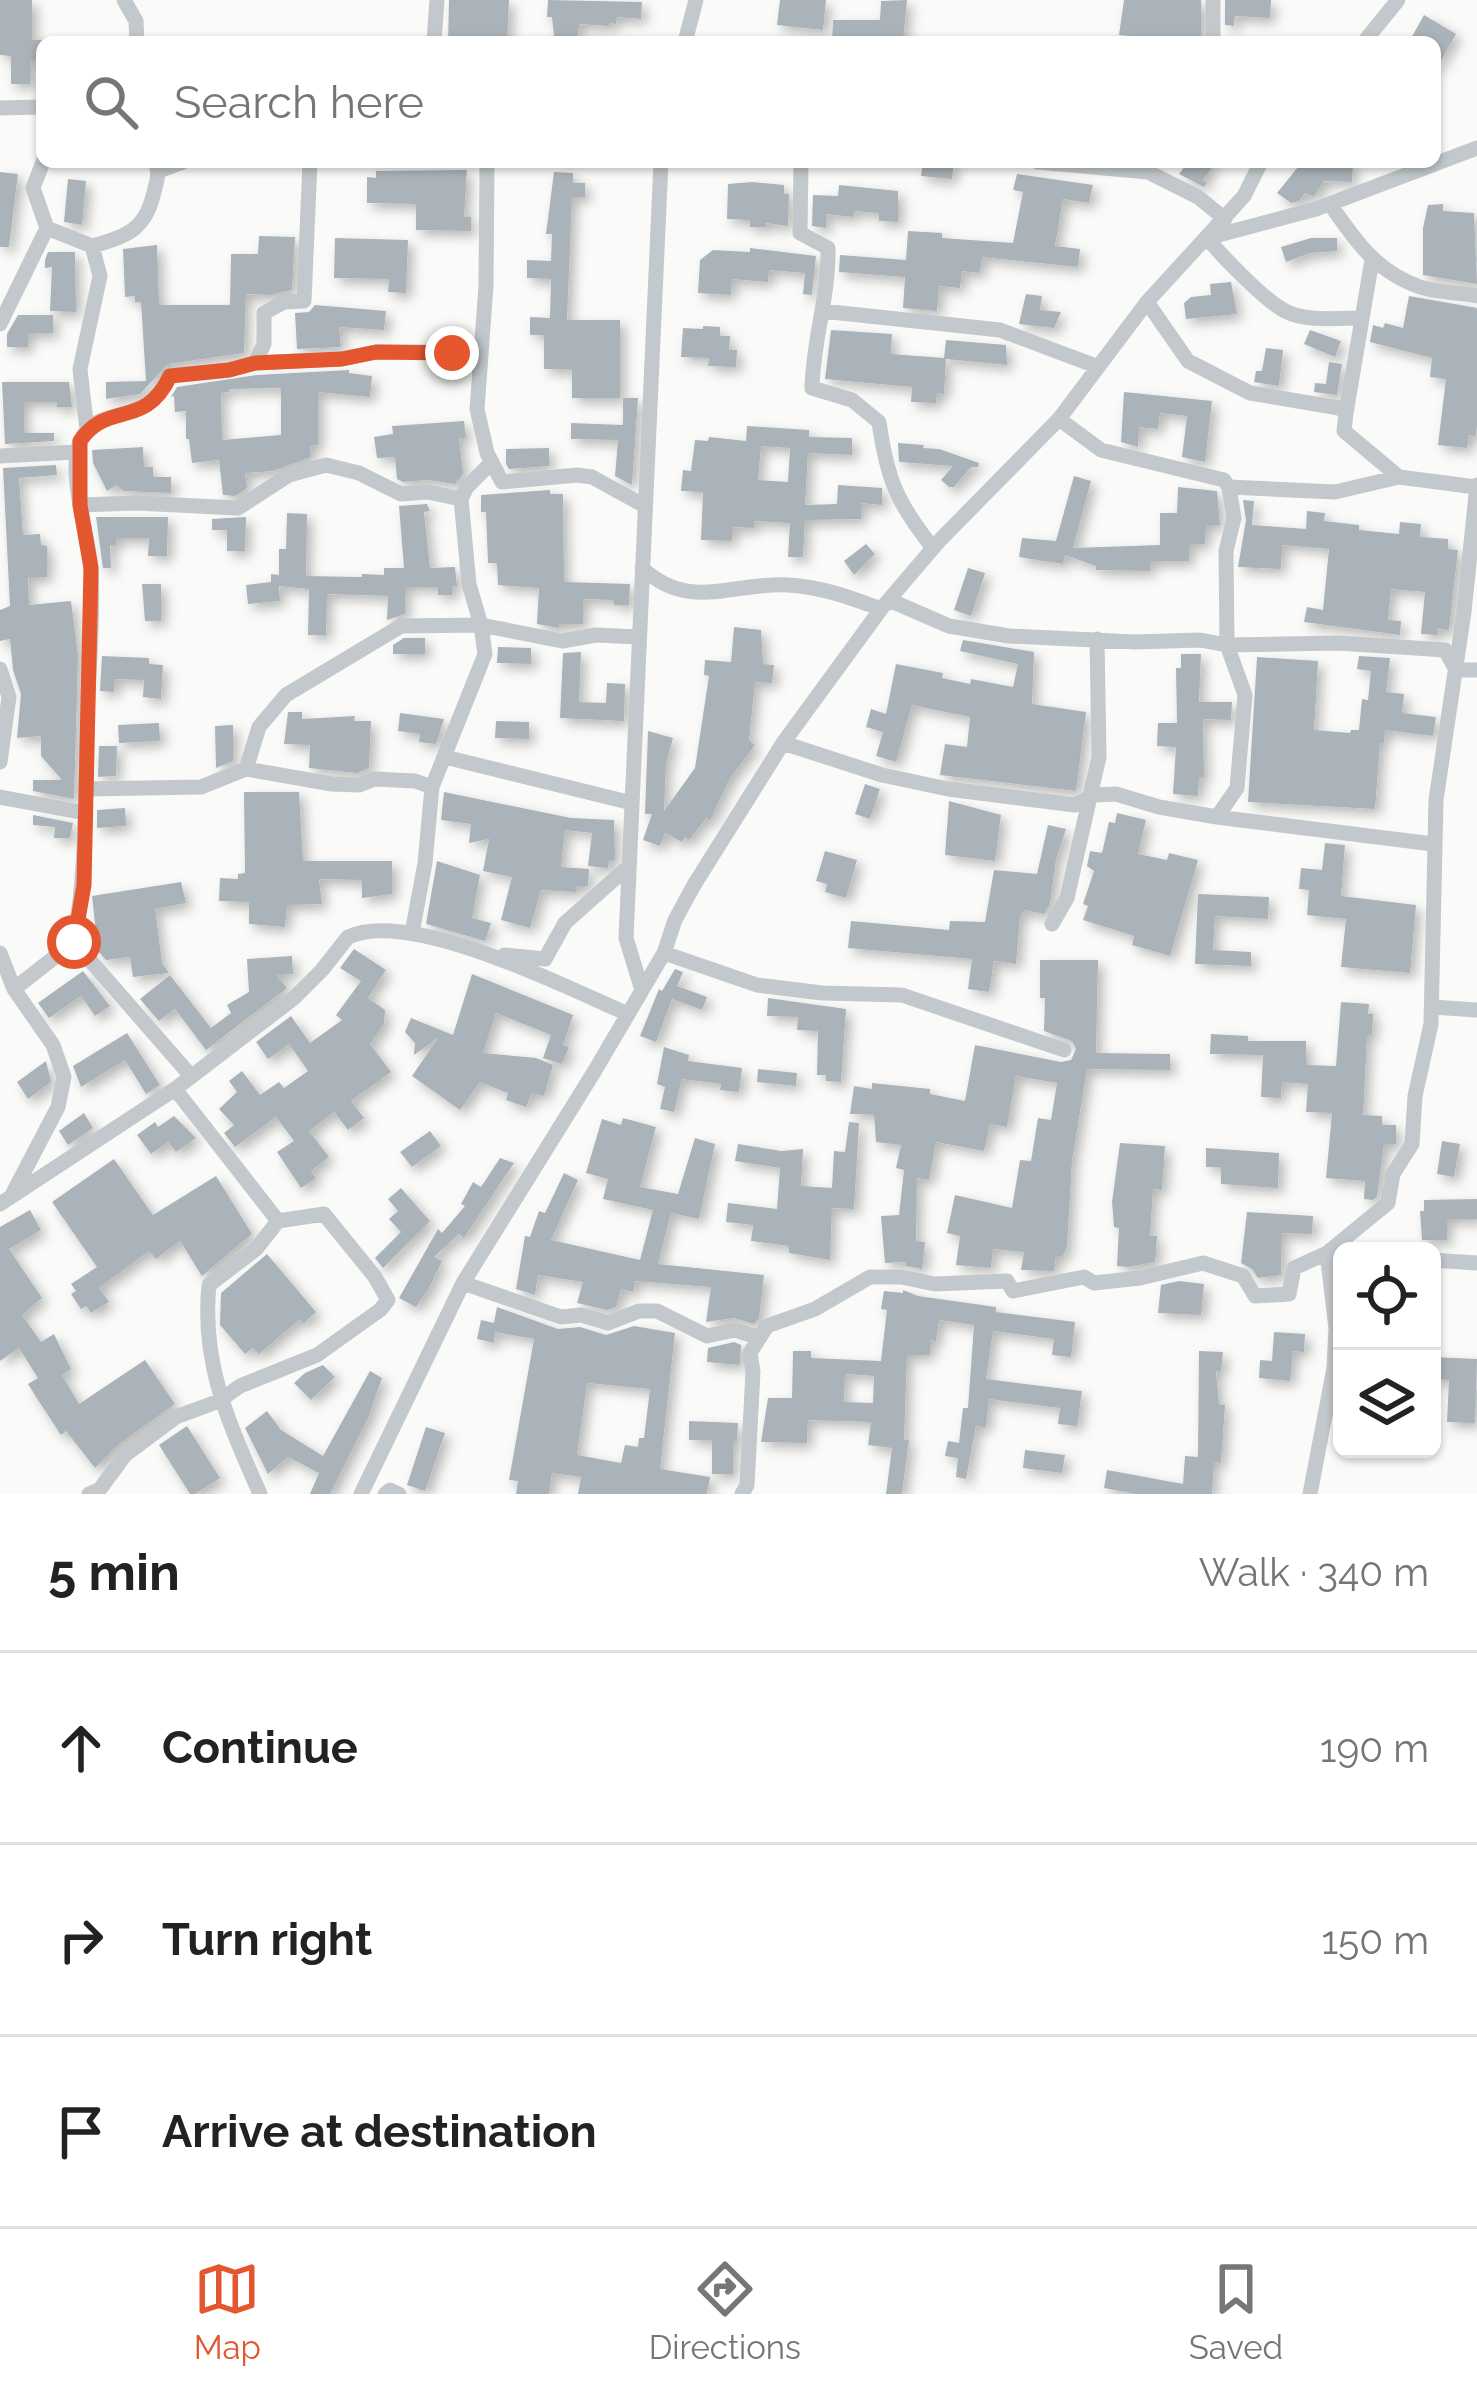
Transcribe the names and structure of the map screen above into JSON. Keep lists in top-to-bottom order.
{
  "page": {
    "search": "Search here",
    "heading": ["5 min", "Walk · 340 m"],
    "list": [
      ["Continue", "190 m"],
      ["Turn right", "150 m"],
      "Arrive at destination"
    ],
    "nav": ["Map", "Directions", "Saved"]
  }
}
